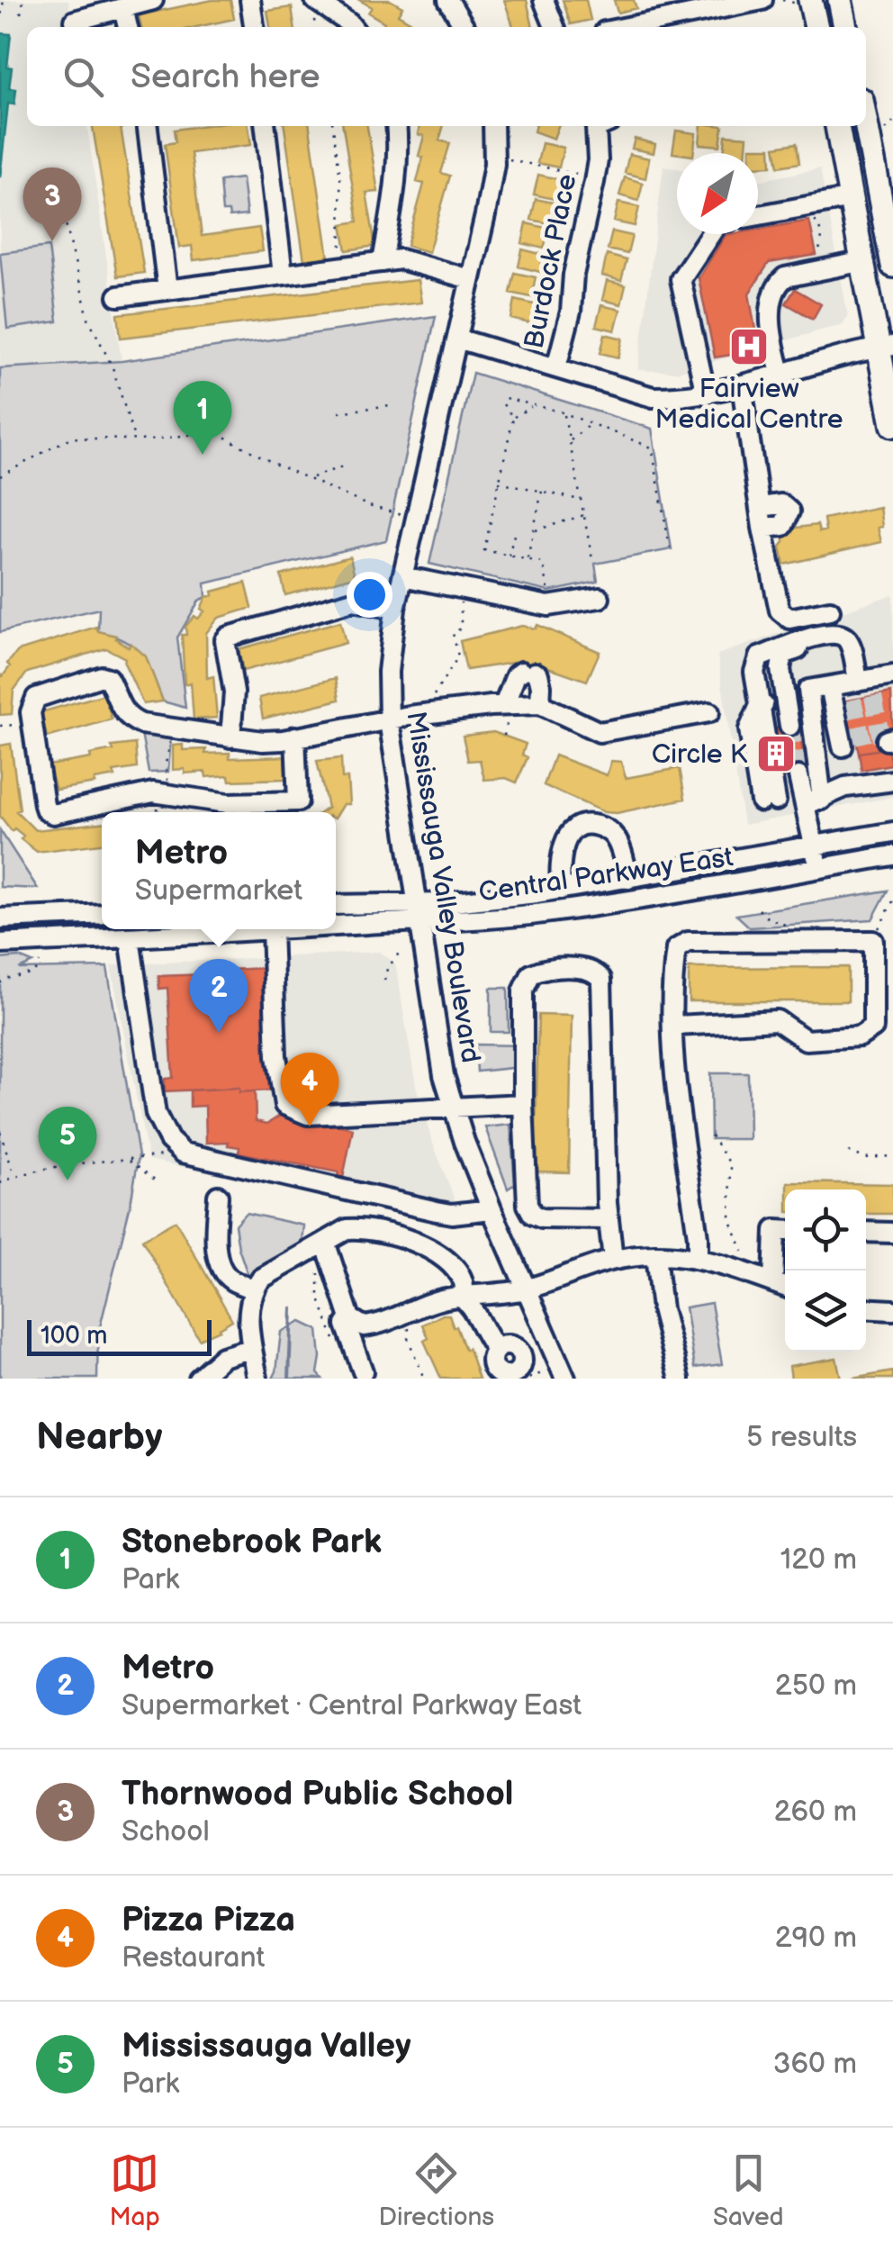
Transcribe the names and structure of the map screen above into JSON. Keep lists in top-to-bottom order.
{
  "streets": {
    "street": ["Burdock Place", "Central Parkway East", "Mississauga Valley Boulevard"]
  },
  "crossings": [
    ["Central Parkway East", "Mississauga Valley Boulevard"]
  ],
  "places": {
    "hospital": ["Fairview Medical Centre"],
    "building": ["Circle K"]
  },
  "scale_bar": "100 m",
  "north": "bottom left",
  "page": {
    "search": "Search here",
    "pins": [
      "3",
      "1",
      "2",
      "4",
      "5"
    ],
    "popup": ["Metro", "Supermarket"],
    "scale": "100 m",
    "heading": ["Nearby", "5 results"],
    "list": [
      {
        "mark": "1",
        "name": "Stonebrook Park",
        "note": "Park",
        "value": "120 m"
      },
      {
        "mark": "2",
        "name": "Metro",
        "note": "Supermarket · Central Parkway East",
        "value": "250 m"
      },
      {
        "mark": "3",
        "name": "Thornwood Public School",
        "note": "School",
        "value": "260 m"
      },
      {
        "mark": "4",
        "name": "Pizza Pizza",
        "note": "Restaurant",
        "value": "290 m"
      },
      {
        "mark": "5",
        "name": "Mississauga Valley",
        "note": "Park",
        "value": "360 m"
      }
    ],
    "nav": ["Map", "Directions", "Saved"]
  }
}
